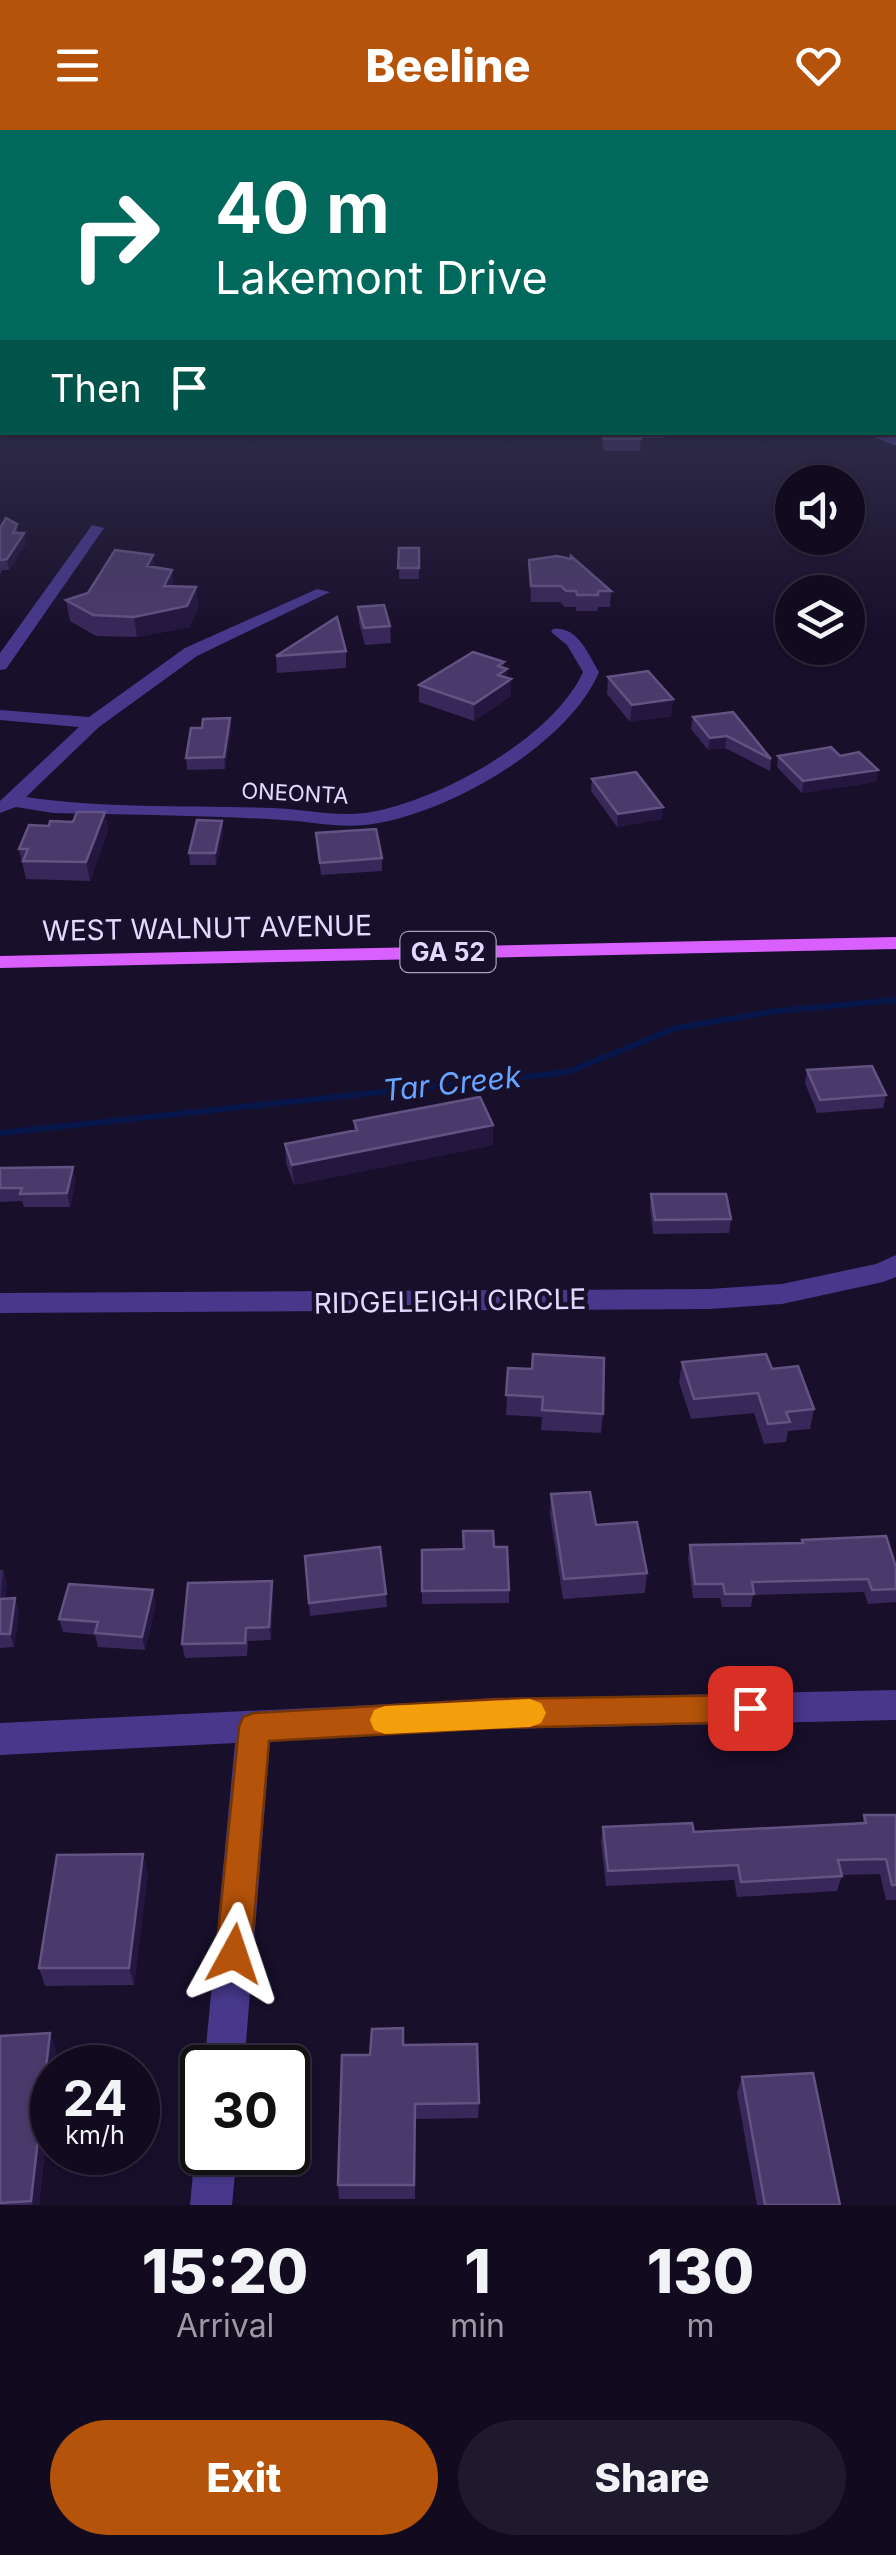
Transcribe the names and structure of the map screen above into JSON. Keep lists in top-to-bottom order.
{
  "streets": {
    "main road": ["WEST WALNUT AVENUE", "GA 52"],
    "street": ["ONEONTA", "RIDGELEIGH CIRCLE"]
  },
  "water": ["Tar Creek"],
  "page": {
    "header": "Beeline",
    "turn": ["40 m", "Lakemont Drive"],
    "then": "Then",
    "speed": "24 km/h",
    "limit": "30",
    "eta": [
      "15:20",
      "Arrival",
      "1",
      "min",
      "130",
      "m"
    ],
    "buttons": ["Exit", "Share"]
  }
}
